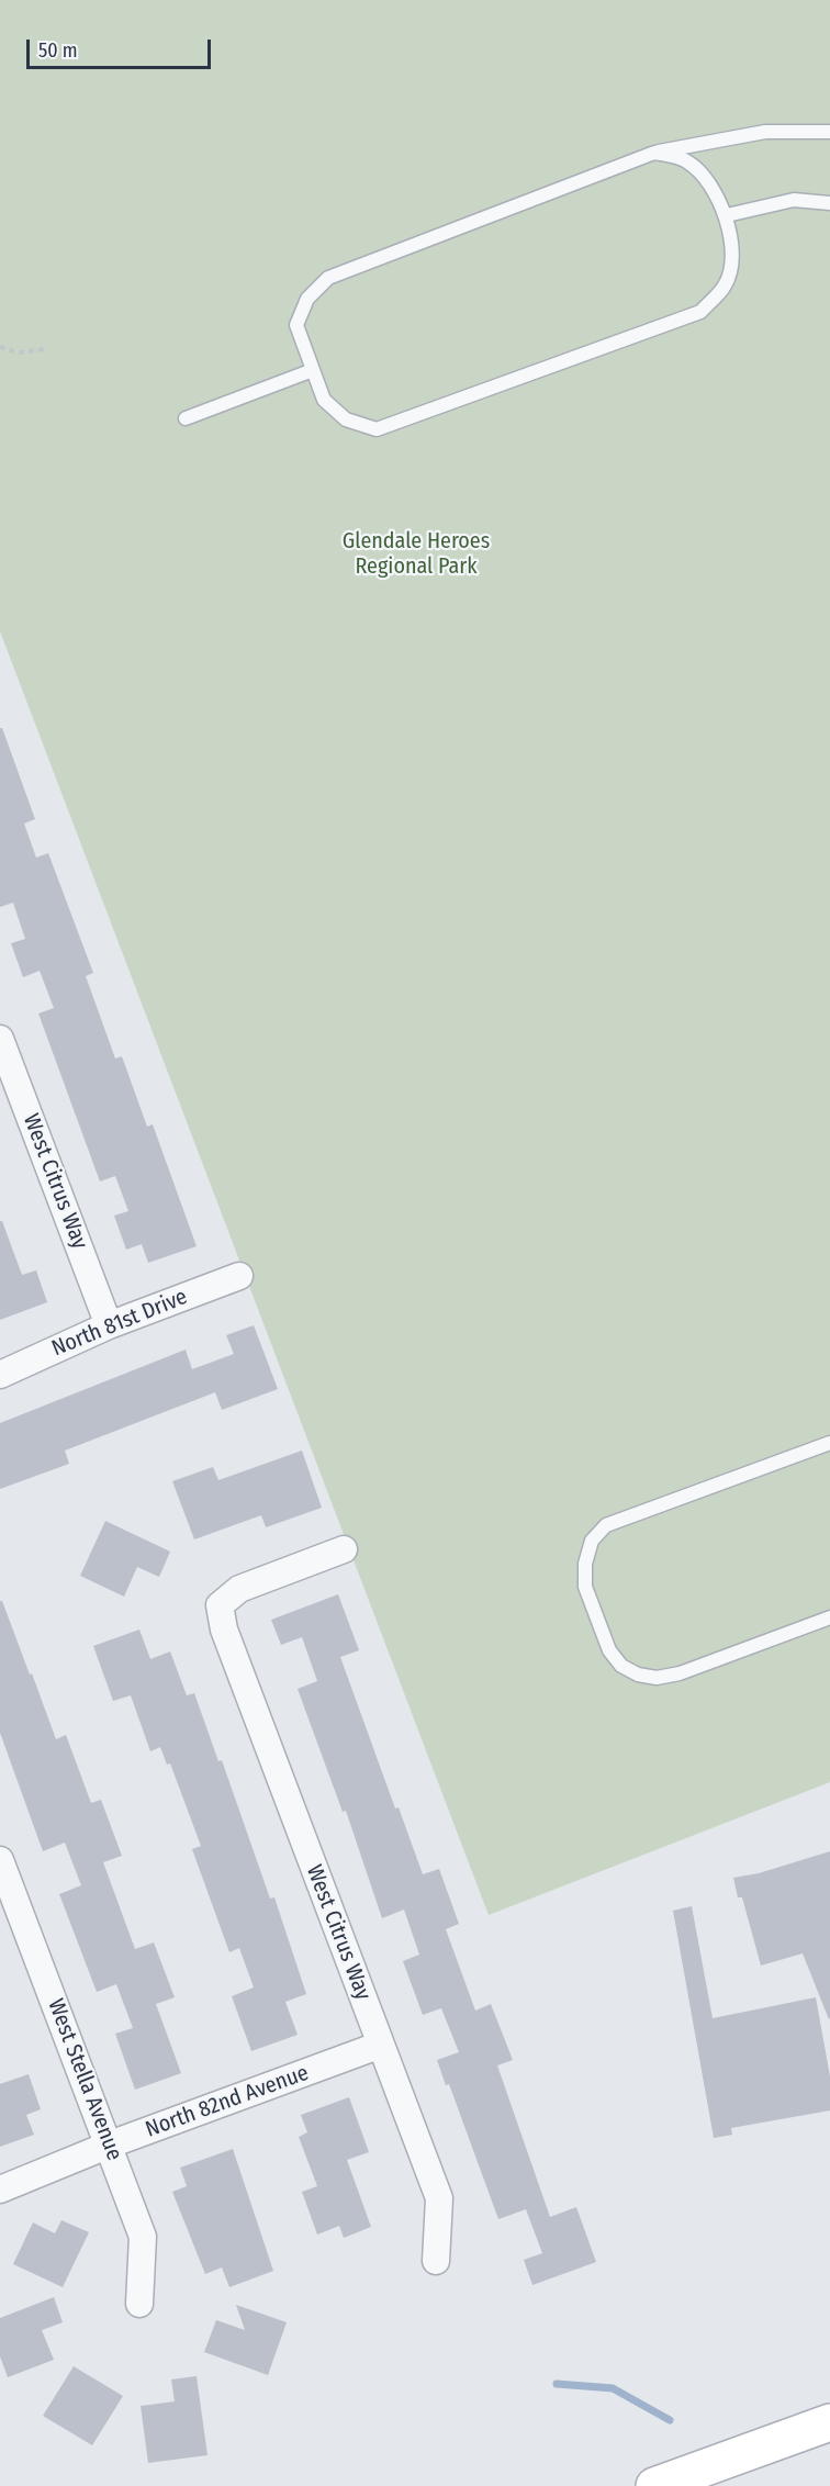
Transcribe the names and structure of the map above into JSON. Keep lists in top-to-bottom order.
{
  "streets": {
    "street": [
      "West Citrus Way",
      "North 81st Drive",
      "West Stella Avenue",
      "North 82nd Avenue"
    ]
  },
  "crossings": [
    ["West Citrus Way", "North 81st Drive"],
    ["West Citrus Way", "North 82nd Avenue"],
    ["West Stella Avenue", "North 82nd Avenue"]
  ],
  "parks": ["Glendale Heroes Regional Park"],
  "scale_bar": "50 m"
}
